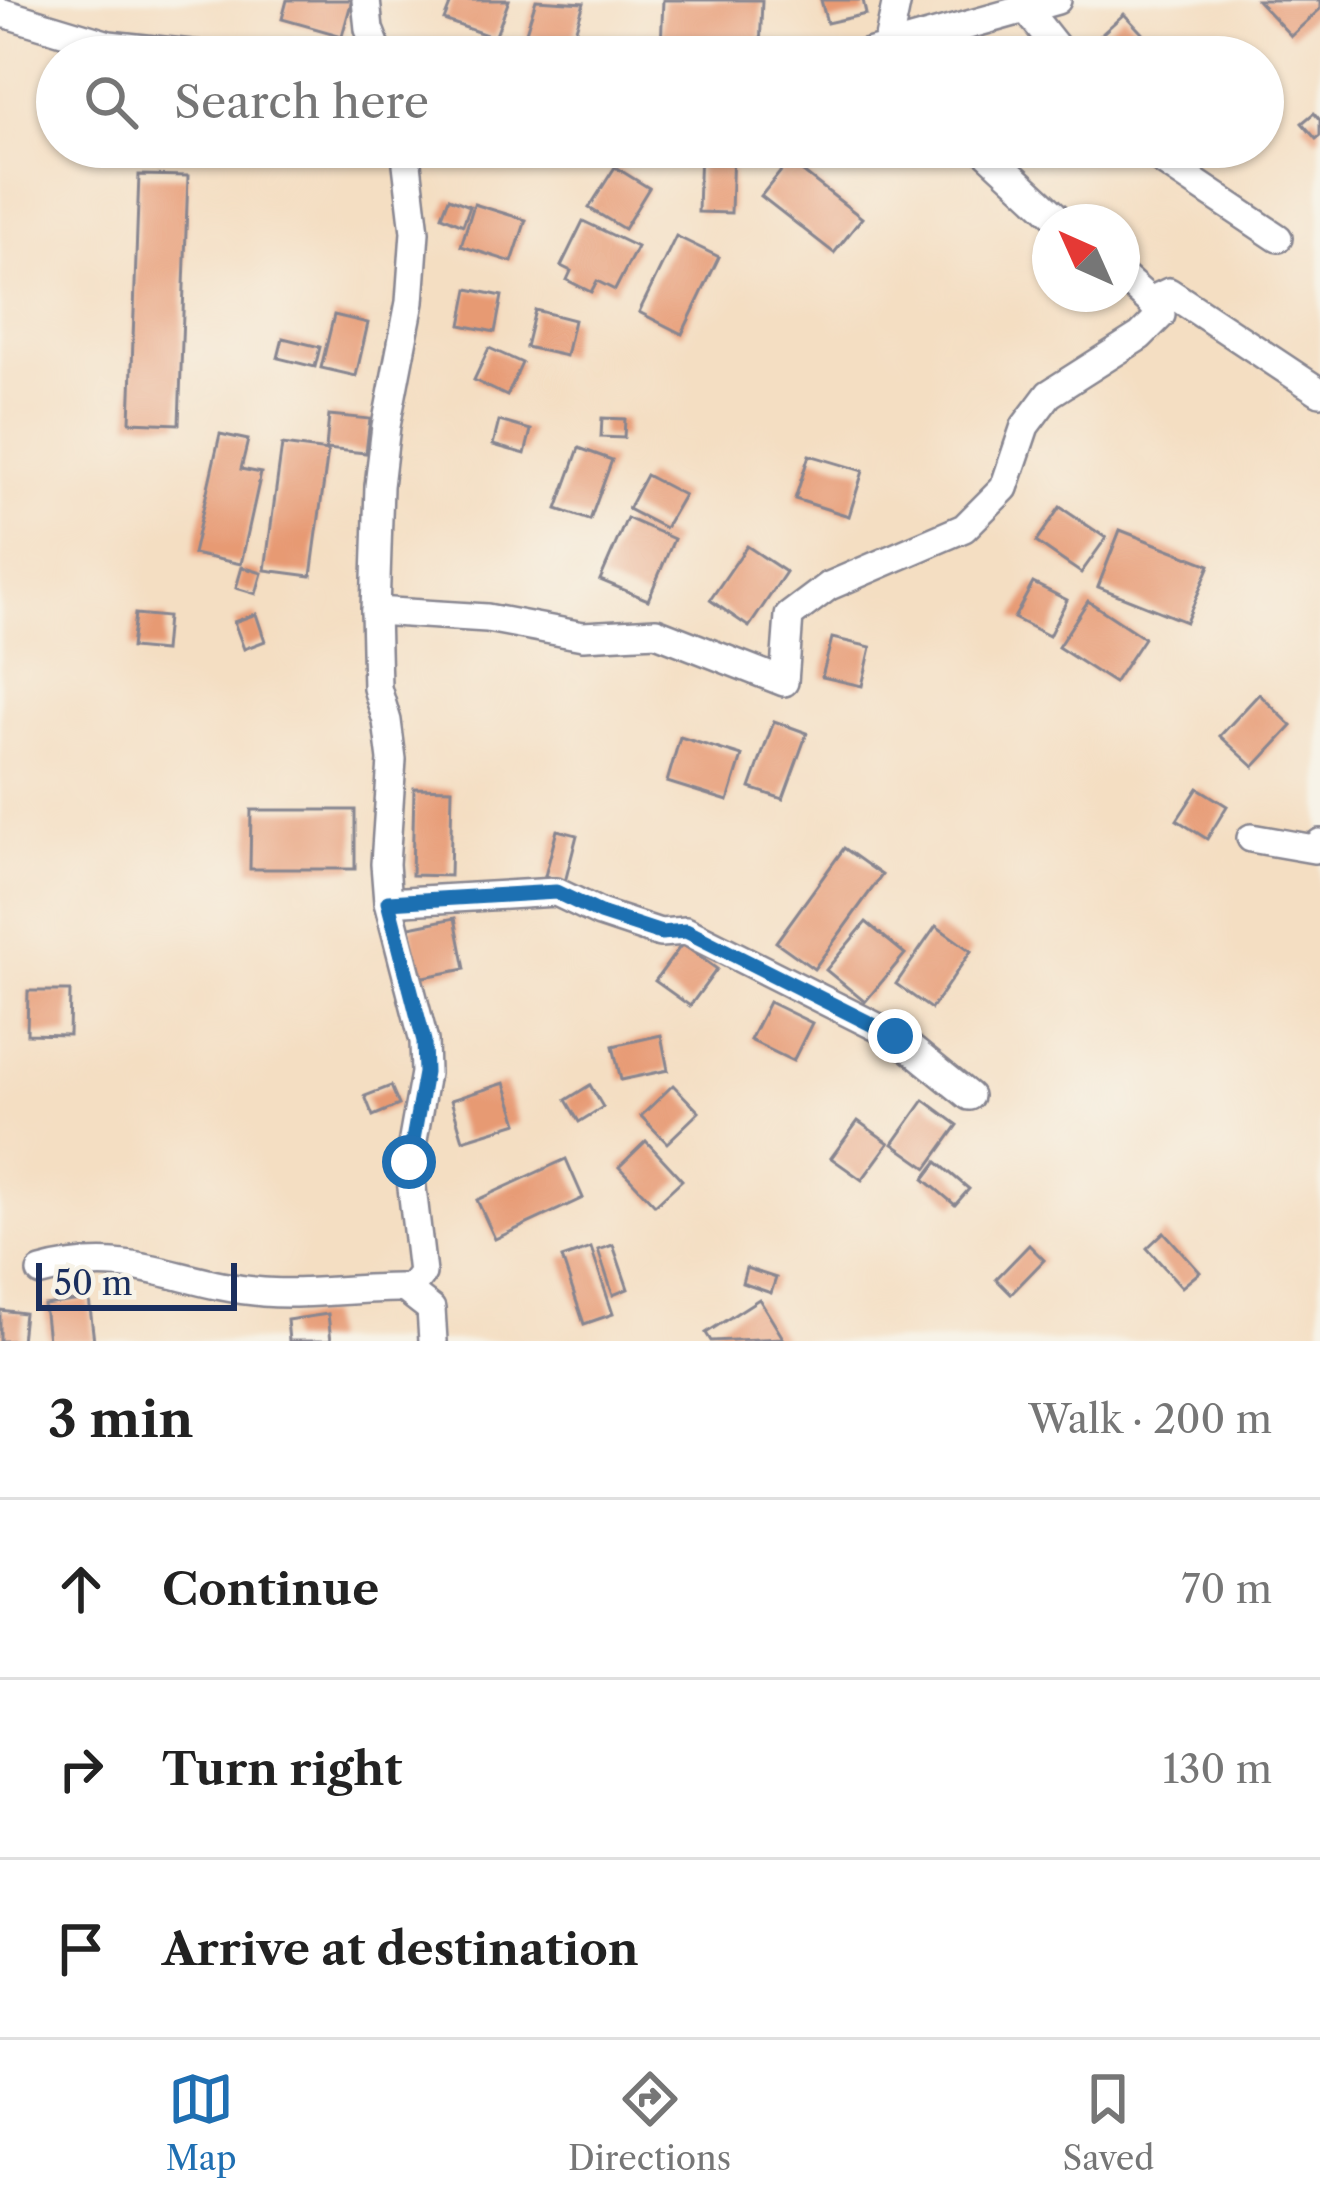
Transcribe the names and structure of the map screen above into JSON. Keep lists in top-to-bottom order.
{
  "scale_bar": "50 m",
  "north": "top left",
  "page": {
    "search": "Search here",
    "scale": "50 m",
    "heading": ["3 min", "Walk · 200 m"],
    "list": [
      ["Continue", "70 m"],
      ["Turn right", "130 m"],
      "Arrive at destination"
    ],
    "nav": ["Map", "Directions", "Saved"]
  }
}
